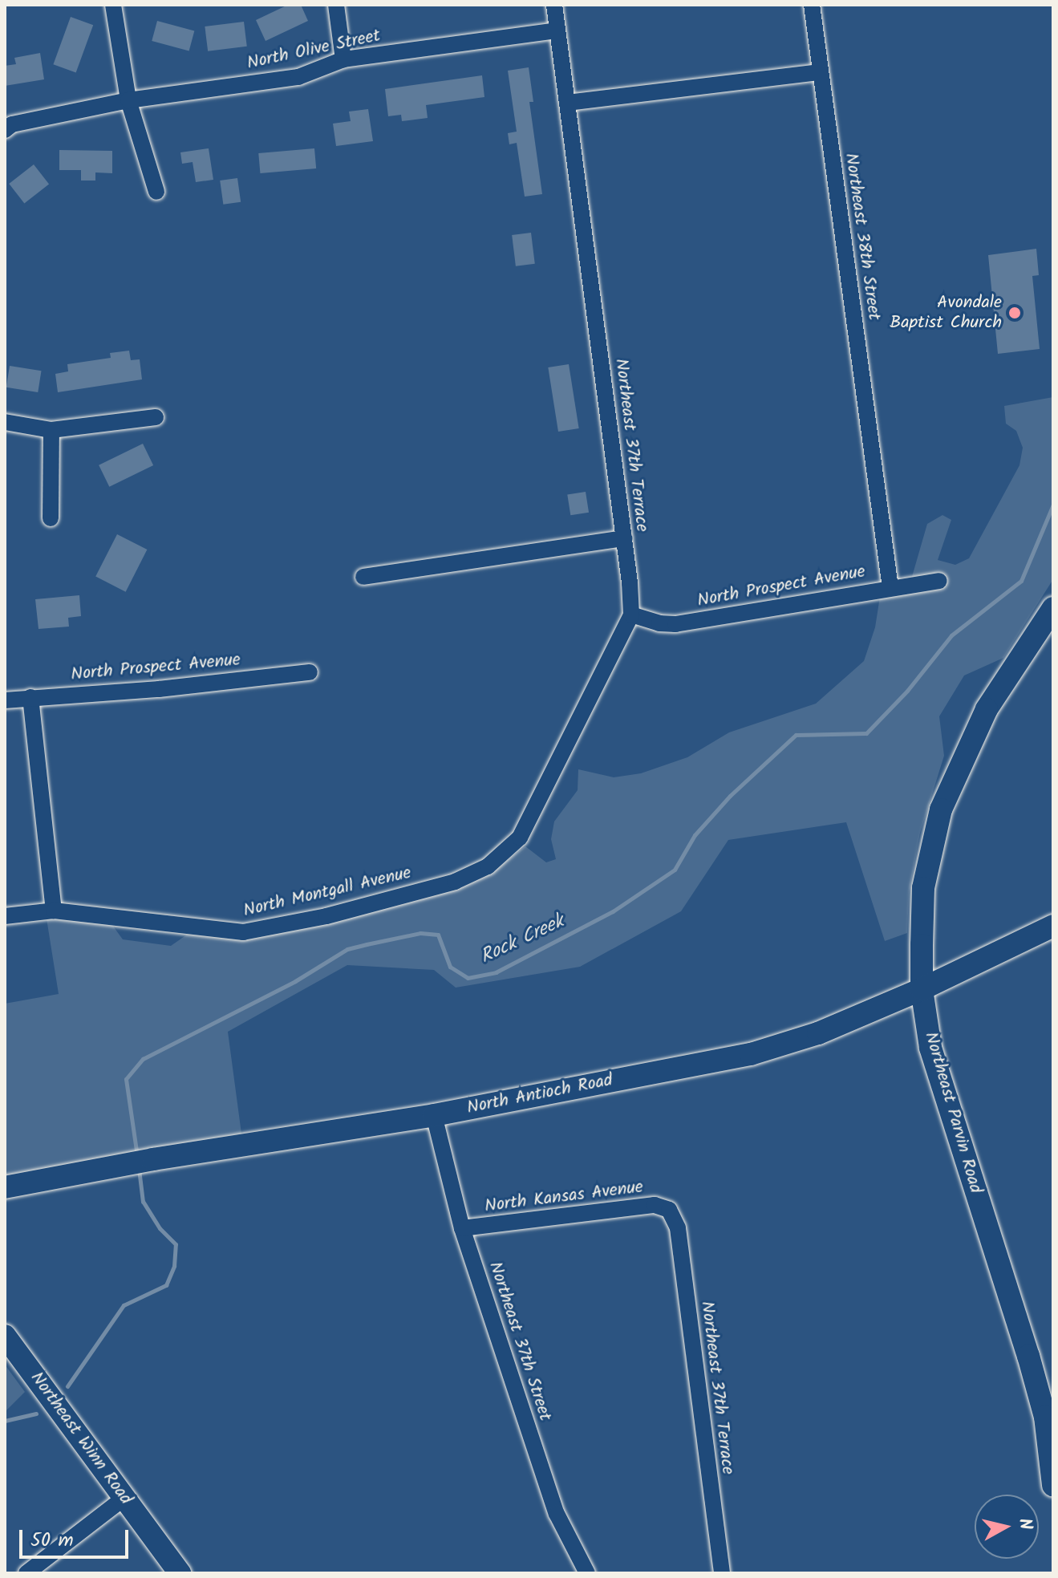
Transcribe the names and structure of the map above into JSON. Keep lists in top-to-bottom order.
{
  "streets": {
    "street": [
      "North Olive Street",
      "Northeast 38th Street",
      "Northeast 37th Terrace",
      "North Prospect Avenue",
      "North Montgall Avenue",
      "North Antioch Road",
      "Northeast Parvin Road",
      "North Kansas Avenue",
      "Northeast 37th Street",
      "Northeast Winn Road"
    ]
  },
  "crossings": [
    ["North Olive Street", "Northeast 37th Terrace"],
    ["Northeast 38th Street", "North Prospect Avenue"],
    ["Northeast 37th Terrace", "North Prospect Avenue"],
    ["Northeast 37th Terrace", "North Montgall Avenue"],
    ["Northeast 37th Terrace", "North Kansas Avenue"],
    ["North Prospect Avenue", "North Montgall Avenue"],
    ["North Antioch Road", "Northeast Parvin Road"],
    ["North Antioch Road", "Northeast 37th Street"],
    ["North Kansas Avenue", "Northeast 37th Street"]
  ],
  "water": ["Rock Creek"],
  "places": ["Avondale Baptist Church"],
  "scale_bar": "50 m",
  "north": "right"
}
